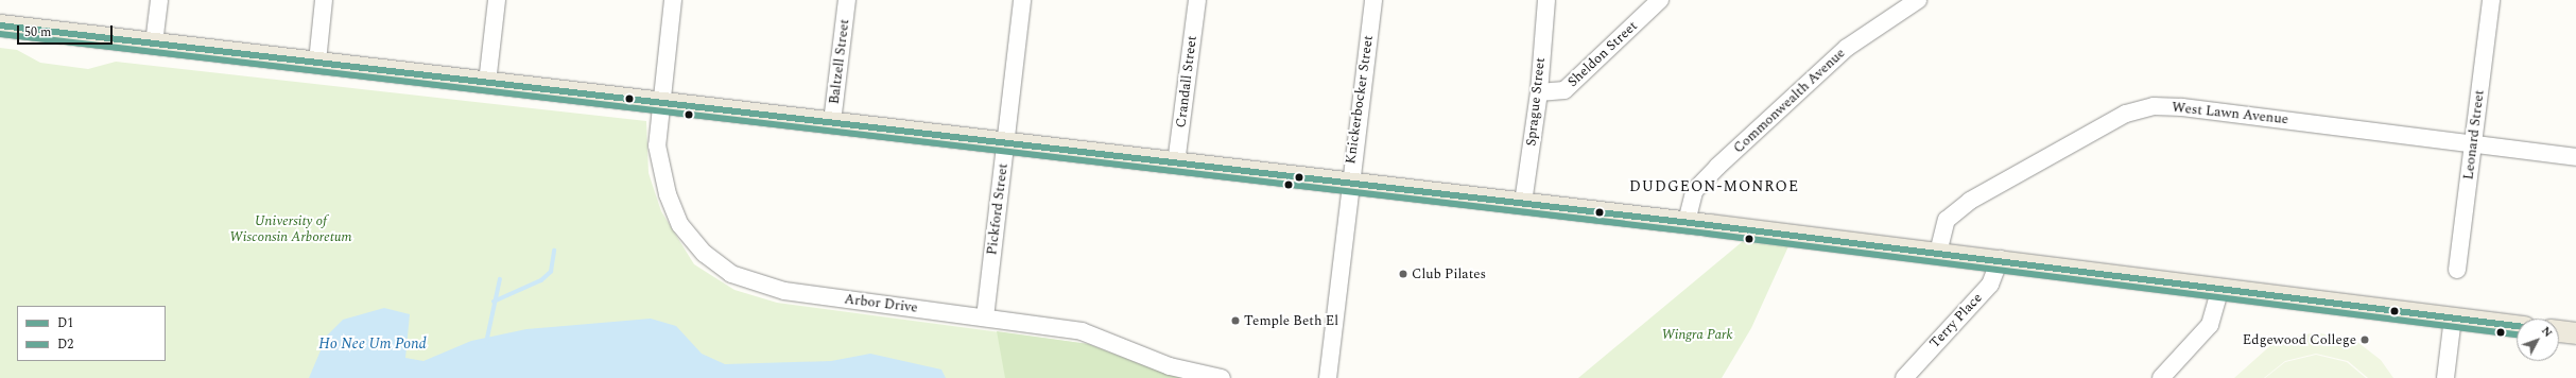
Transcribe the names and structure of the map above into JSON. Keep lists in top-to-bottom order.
{
  "streets": {
    "street": [
      "Sheldon Street",
      "Baltzell Street",
      "Crandall Street",
      "Knickerbocker Street",
      "Commonwealth Avenue",
      "Sprague Street",
      "West Lawn Avenue",
      "Leonard Street",
      "Pickford Street",
      "Arbor Drive",
      "Terry Place"
    ]
  },
  "crossings": [
    ["Sheldon Street", "Sprague Street"],
    ["West Lawn Avenue", "Leonard Street"],
    ["Pickford Street", "Arbor Drive"]
  ],
  "districts": ["DUDGEON-MONROE"],
  "water": ["Ho Nee Um Pond"],
  "parks": ["University of Wisconsin Arboretum", "Wingra Park"],
  "places": ["Club Pilates", "Temple Beth El", "Edgewood College"],
  "lines": ["transit line D1", "transit line D2"],
  "legend": ["D1", "D2"],
  "scale_bar": "50 m",
  "north": "top right"
}
